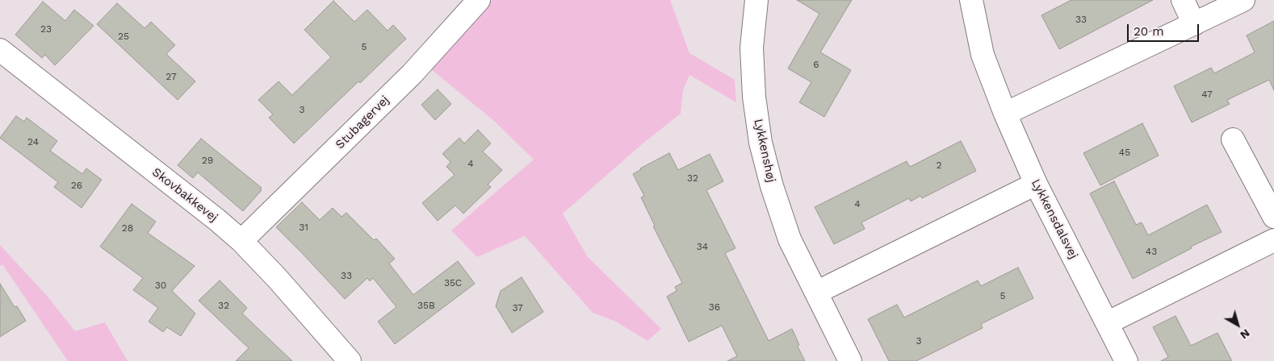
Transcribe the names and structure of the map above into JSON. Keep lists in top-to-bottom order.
{
  "streets": {
    "street": [
      "Stubagervej",
      "Lykkenshøj",
      "Skovbakkevej",
      "Lykkensdalsvej"
    ]
  },
  "crossings": [
    ["Stubagervej", "Skovbakkevej"]
  ],
  "house_numbers": [
    "33",
    "23",
    "25",
    "5",
    "6",
    "27",
    "47",
    "3",
    "24",
    "45",
    "29",
    "4",
    "2",
    "32",
    "26",
    "4",
    "31",
    "28",
    "34",
    "43",
    "33",
    "35C",
    "30",
    "5",
    "32",
    "35B",
    "36",
    "37",
    "3"
  ],
  "scale_bar": "20 m",
  "north": "bottom right"
}
